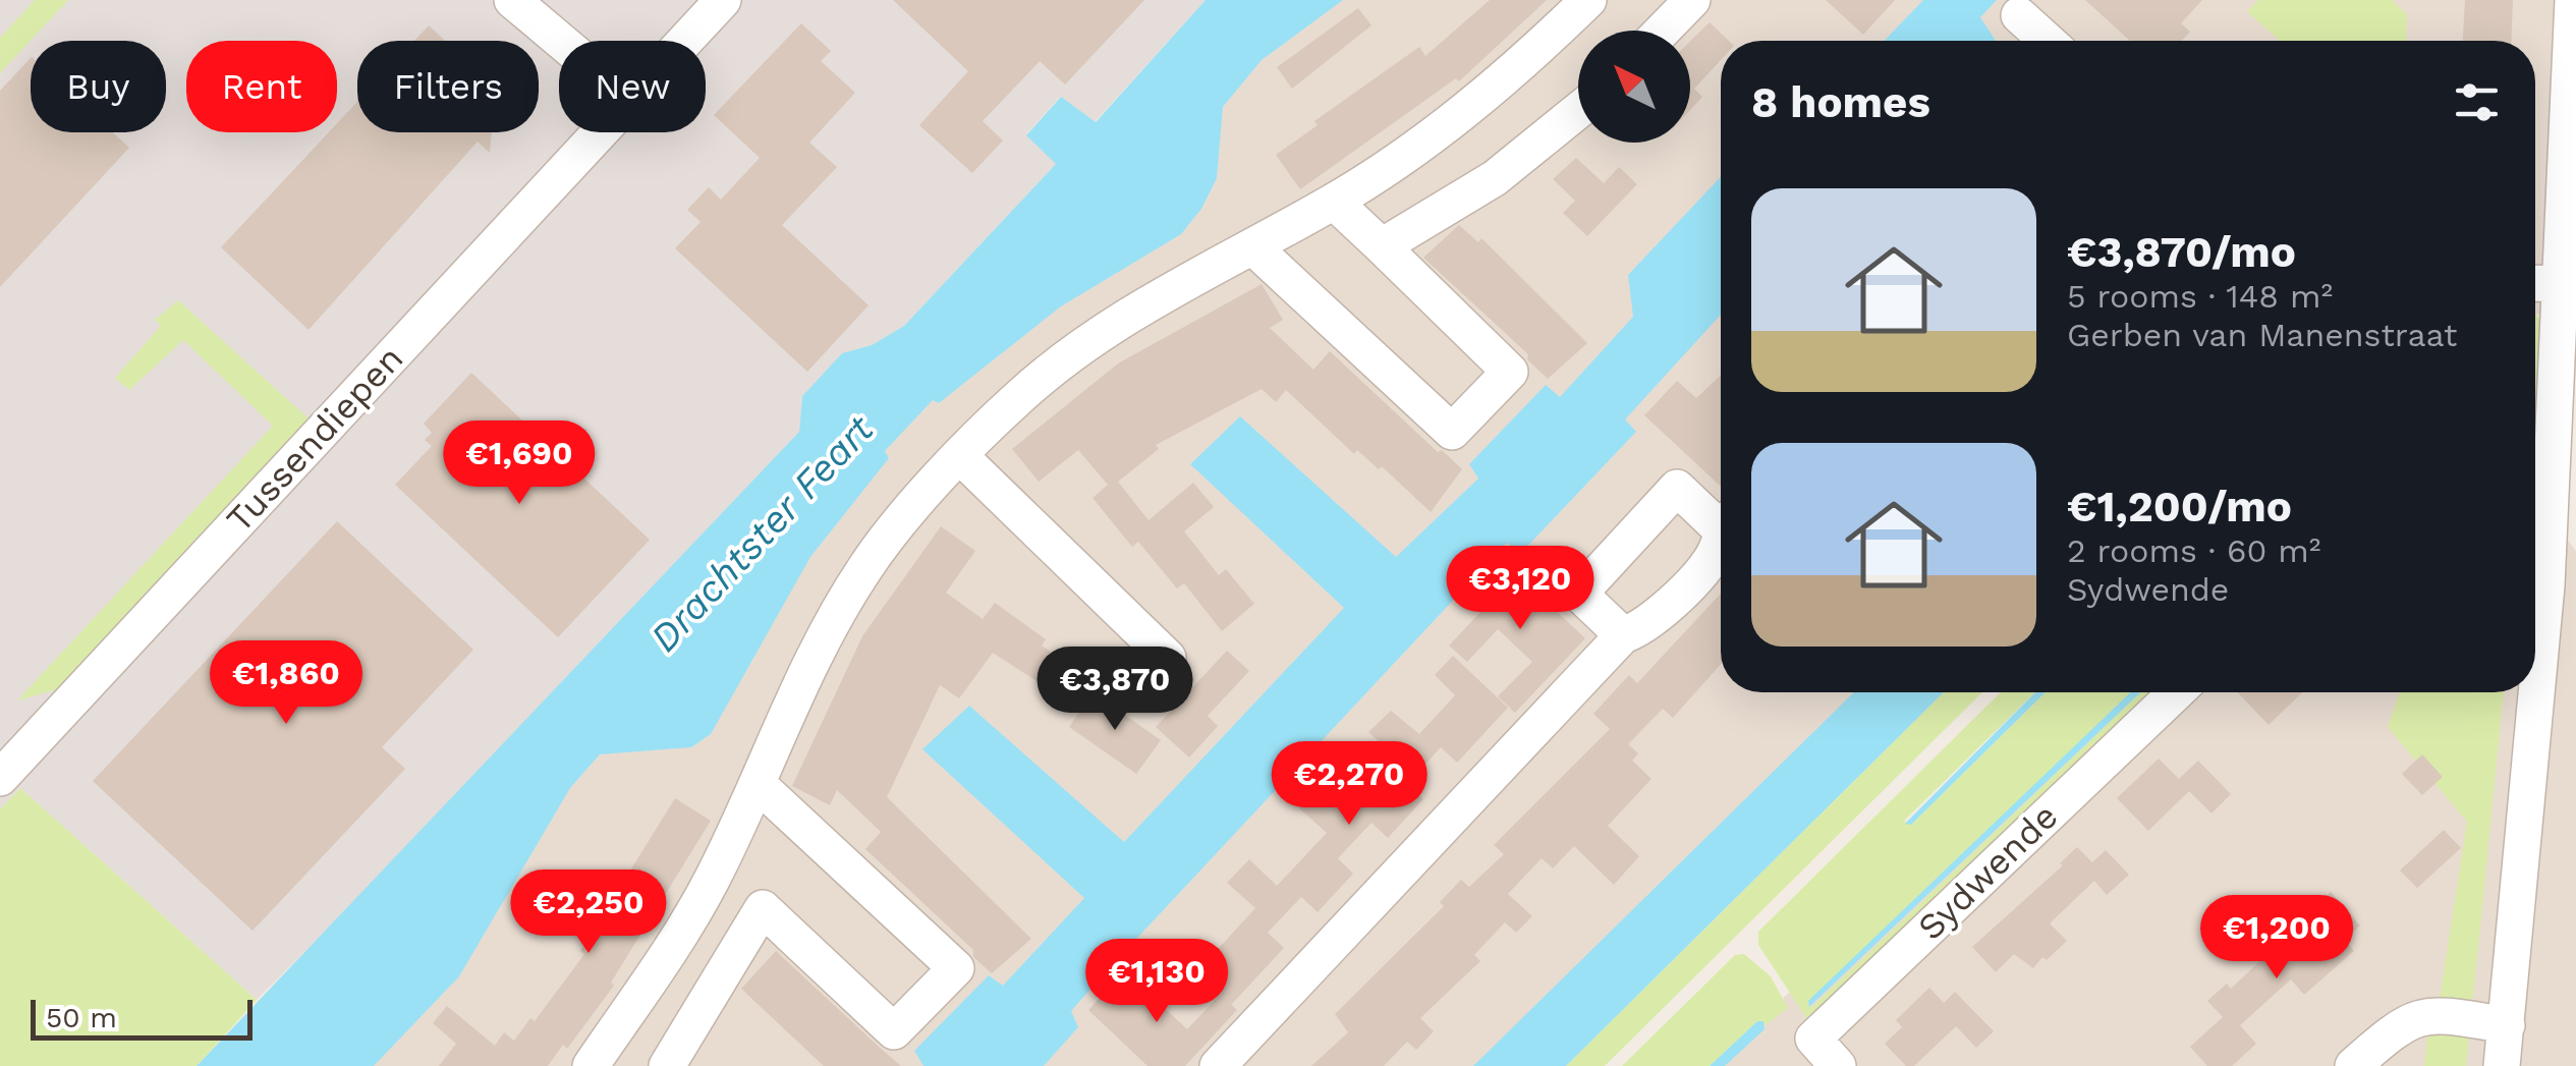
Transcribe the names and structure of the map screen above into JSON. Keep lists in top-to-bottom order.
{
  "streets": {
    "street": ["Tussendiepen", "Sydwende"]
  },
  "water": ["Drachtster Feart"],
  "scale_bar": "50 m",
  "north": "top left",
  "page": {
    "chip": [
      "Buy",
      "Rent",
      "Filters",
      "New"
    ],
    "heading": "8 homes",
    "list": [
      {
        "name": "€3,870/mo",
        "note": "5 rooms · 148 m² · Gerben van Manenstraat"
      },
      {
        "name": "€1,200/mo",
        "note": "2 rooms · 60 m² · Sydwende"
      }
    ],
    "price": [
      "€1,690",
      "€3,120",
      "€1,860",
      "€3,870",
      "€2,270",
      "€2,250",
      "€1,200",
      "€1,130"
    ],
    "scale": "50 m"
  }
}
